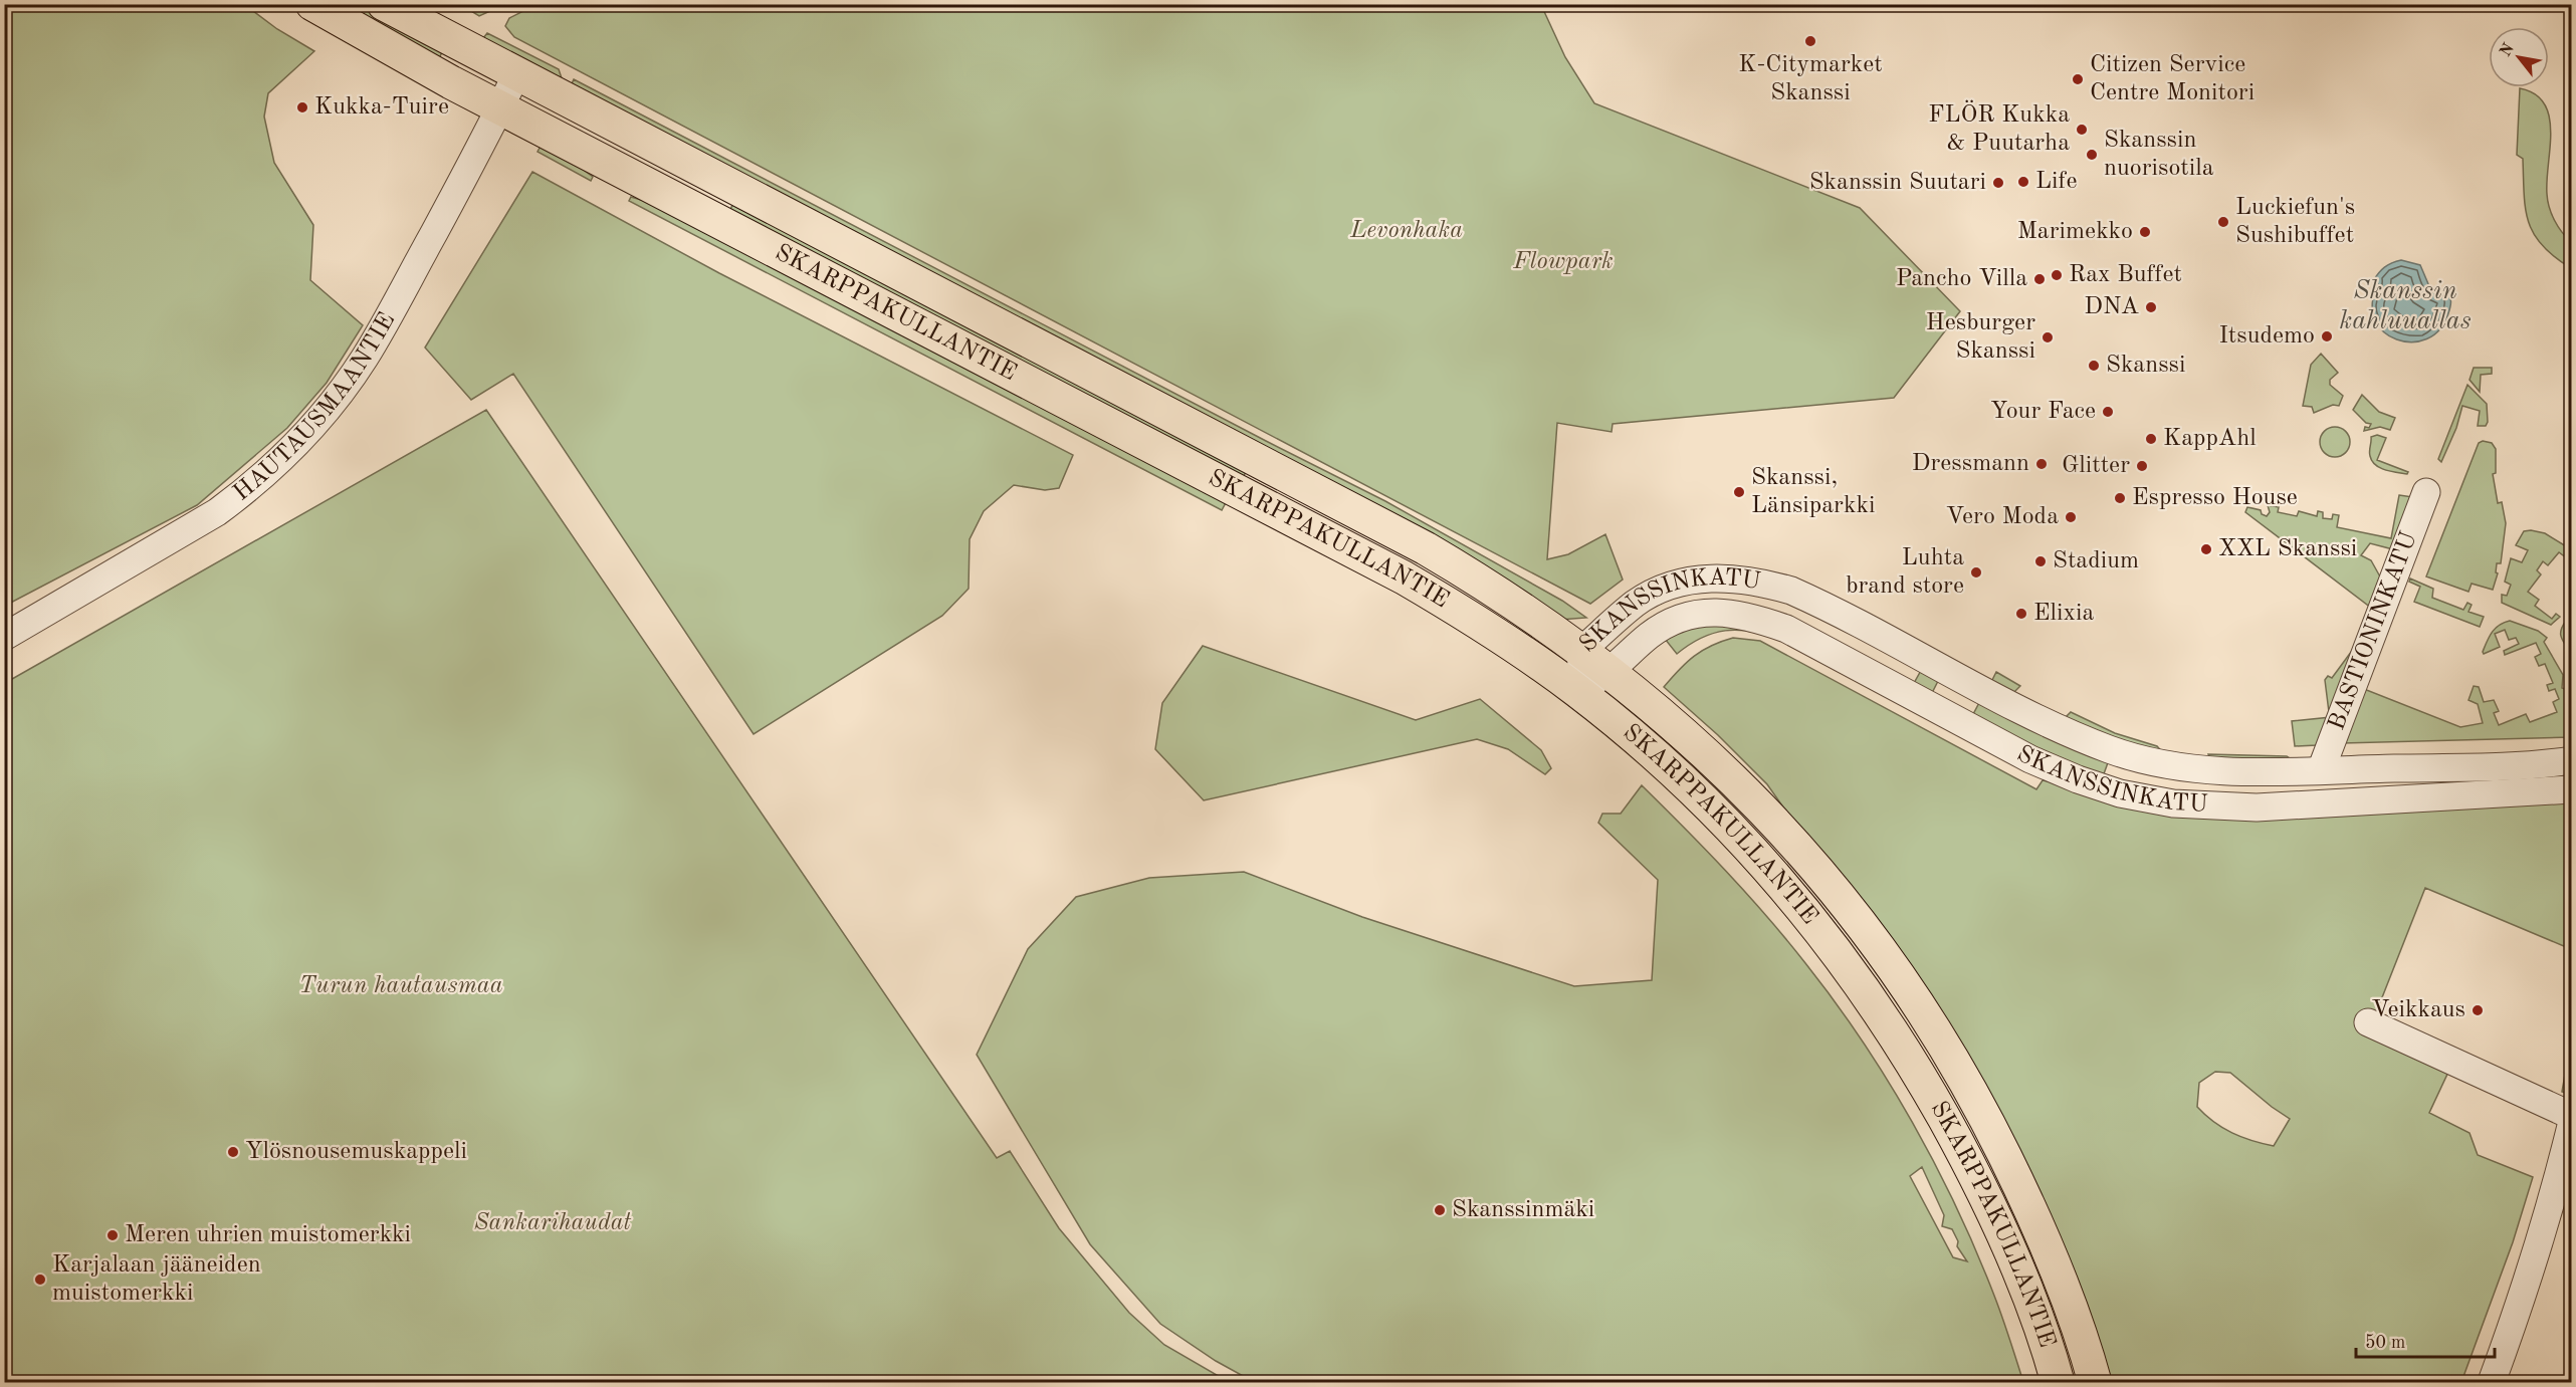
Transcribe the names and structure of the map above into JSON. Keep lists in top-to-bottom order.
{
  "streets": {
    "main road": ["SKARPPAKULLANTIE"],
    "street": ["HAUTAUSMAANTIE", "SKANSSINKATU", "BASTIONINKATU"]
  },
  "crossings": [
    ["SKARPPAKULLANTIE", "HAUTAUSMAANTIE"],
    ["SKARPPAKULLANTIE", "SKANSSINKATU"],
    ["SKANSSINKATU", "BASTIONINKATU"]
  ],
  "water": ["Skanssin kahluuallas"],
  "parks": [
    "Levonhaka",
    "Flowpark",
    "Turun hautausmaa",
    "Sankarihaudat"
  ],
  "places": [
    "K-Citymarket Skanssi",
    "Citizen Service Centre Monitori",
    "Kukka-Tuire",
    "FLÖR Kukka & Puutarha",
    "Skanssin nuorisotila",
    "Life",
    "Skanssin Suutari",
    "Luckiefun's Sushibuffet",
    "Marimekko",
    "Rax Buffet",
    "Pancho Villa",
    "DNA",
    "Itsudemo",
    "Hesburger Skanssi",
    "Skanssi",
    "Your Face",
    "KappAhl",
    "Dressmann",
    "Glitter",
    "Skanssi, Länsiparkki",
    "Espresso House",
    "Vero Moda",
    "XXL Skanssi",
    "Stadium",
    "Luhta brand store",
    "Elixia",
    "Veikkaus",
    "Ylösnousemuskappeli",
    "Skanssinmäki",
    "Meren uhrien muistomerkki",
    "Karjalaan jääneiden muistomerkki"
  ],
  "scale_bar": "50 m",
  "north": "top left"
}
